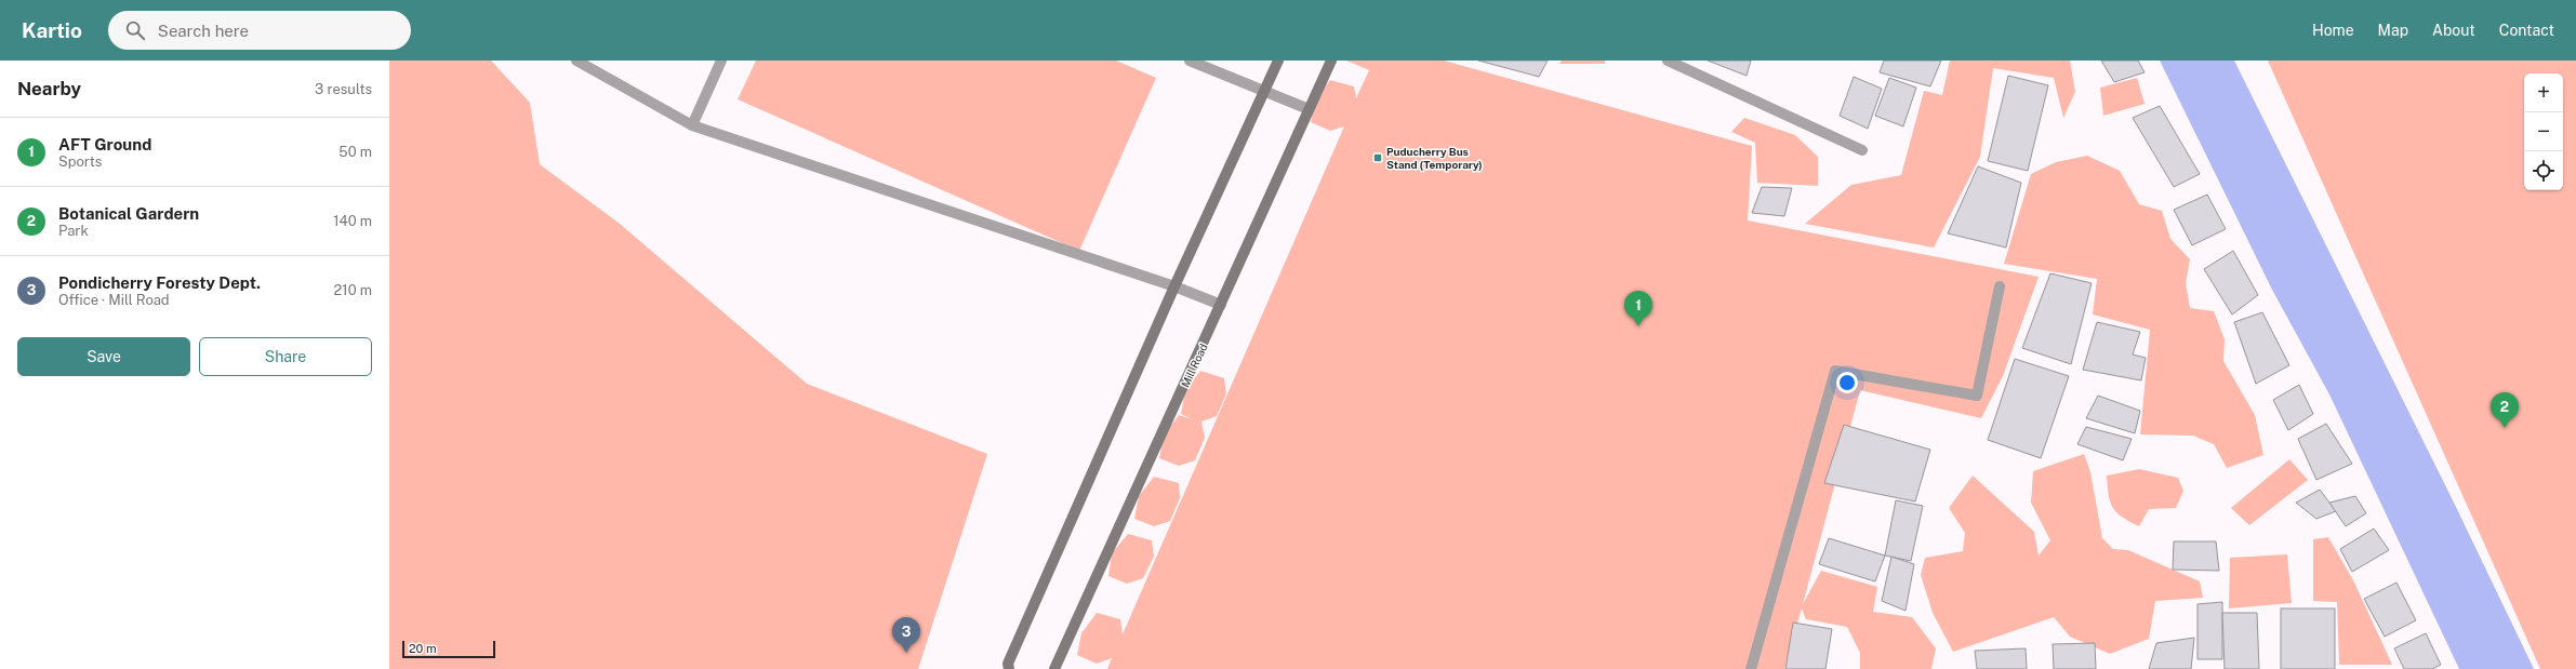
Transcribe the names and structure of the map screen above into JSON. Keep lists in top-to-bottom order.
{
  "streets": {
    "main road": ["Mill Road"]
  },
  "places": {
    "transit": ["Puducherry Bus Stand (Temporary)"]
  },
  "scale_bar": "20 m",
  "page": {
    "header": "Kartio",
    "search": "Search here",
    "nav": [
      "Home",
      "Map",
      "About",
      "Contact"
    ],
    "heading": ["Nearby", "3 results"],
    "map_buttons": ["+", "−"],
    "list": [
      {
        "mark": "1",
        "name": "AFT Ground",
        "note": "Sports",
        "value": "50 m"
      },
      {
        "mark": "2",
        "name": "Botanical Gardern",
        "note": "Park",
        "value": "140 m"
      },
      {
        "mark": "3",
        "name": "Pondicherry Foresty Dept.",
        "note": "Office · Mill Road",
        "value": "210 m"
      }
    ],
    "pins": ["1", "2", "3"],
    "buttons": ["Save", "Share"],
    "scale": "20 m"
  }
}
